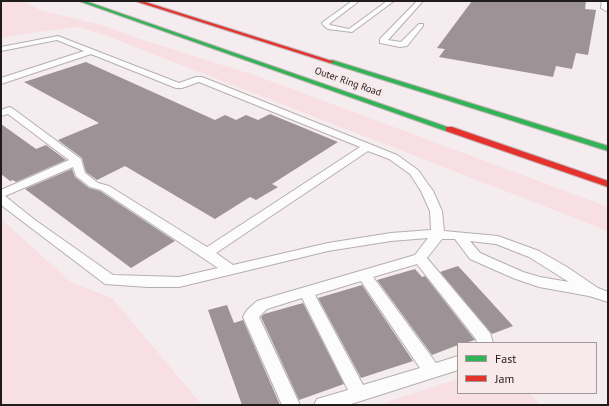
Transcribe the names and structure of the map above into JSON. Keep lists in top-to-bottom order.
{
  "streets": {
    "highway": ["Outer Ring Road"]
  },
  "legend": ["Fast", "Jam"]
}
